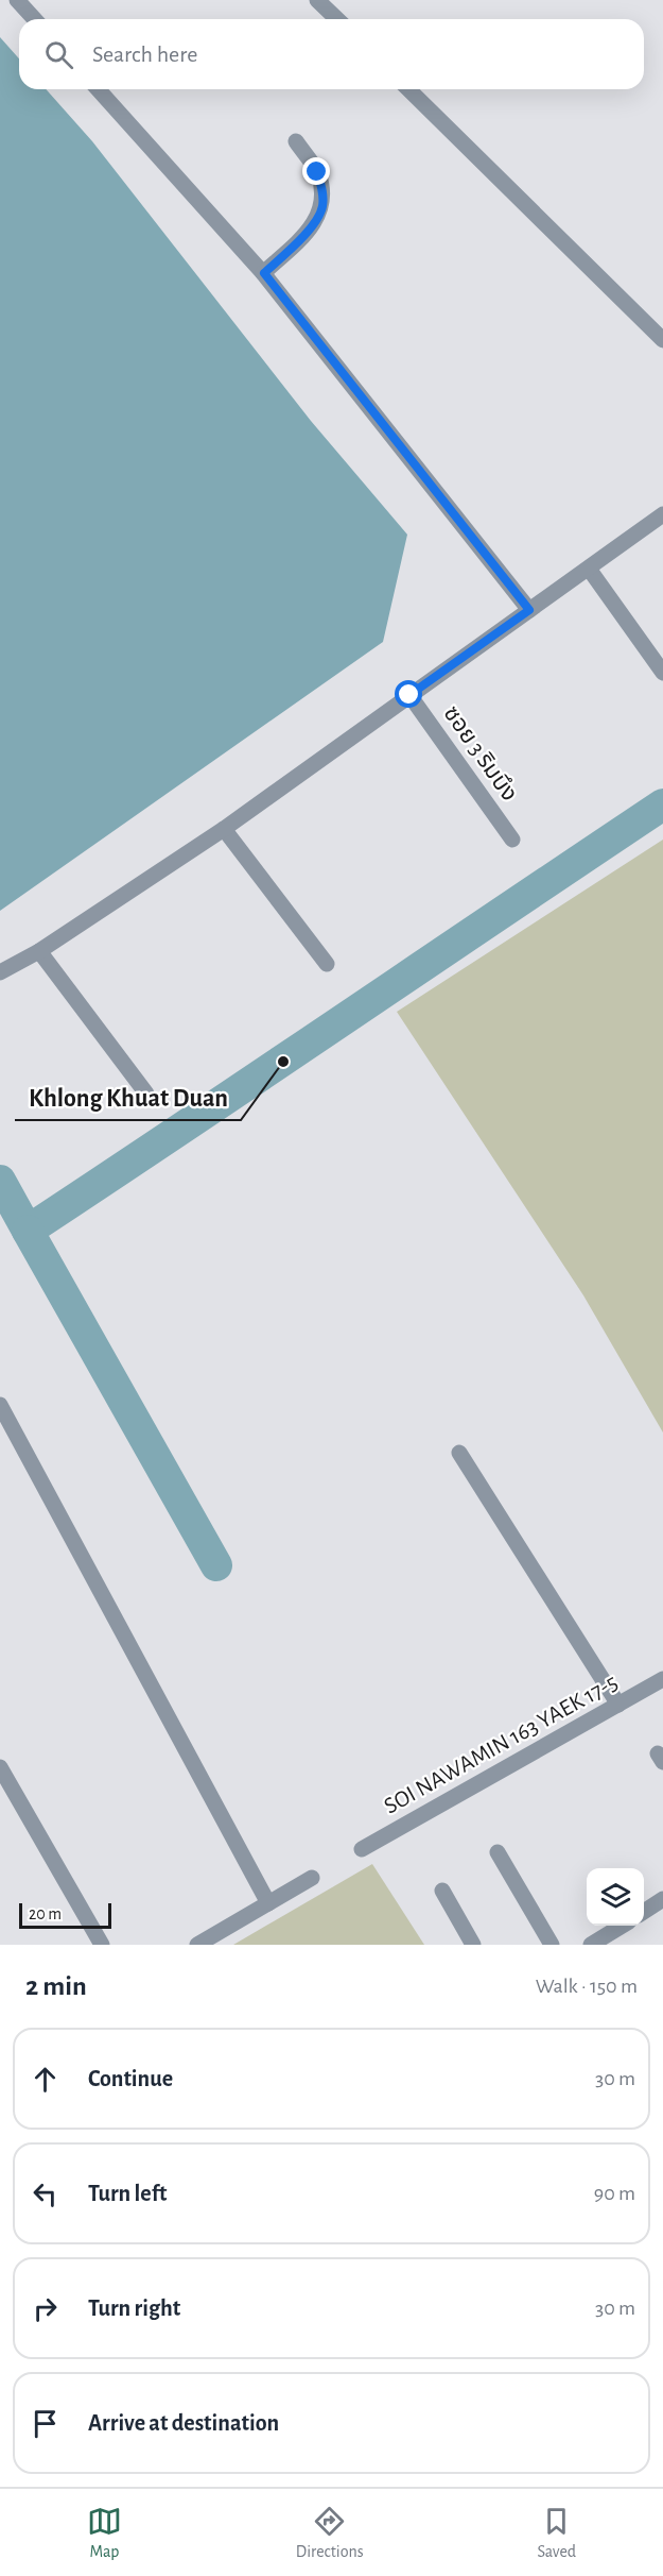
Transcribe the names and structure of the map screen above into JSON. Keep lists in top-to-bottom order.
{
  "streets": {
    "street": ["ซอย 3 ริมบึง", "SOI NAWAMIN 163 YAEK 17-5"]
  },
  "places": ["Khlong Khuat Duan"],
  "scale_bar": "20 m",
  "page": {
    "search": "Search here",
    "scale": "20 m",
    "heading": ["2 min", "Walk · 150 m"],
    "list": [
      ["Continue", "30 m"],
      ["Turn left", "90 m"],
      ["Turn right", "30 m"],
      "Arrive at destination"
    ],
    "nav": ["Map", "Directions", "Saved"]
  }
}
